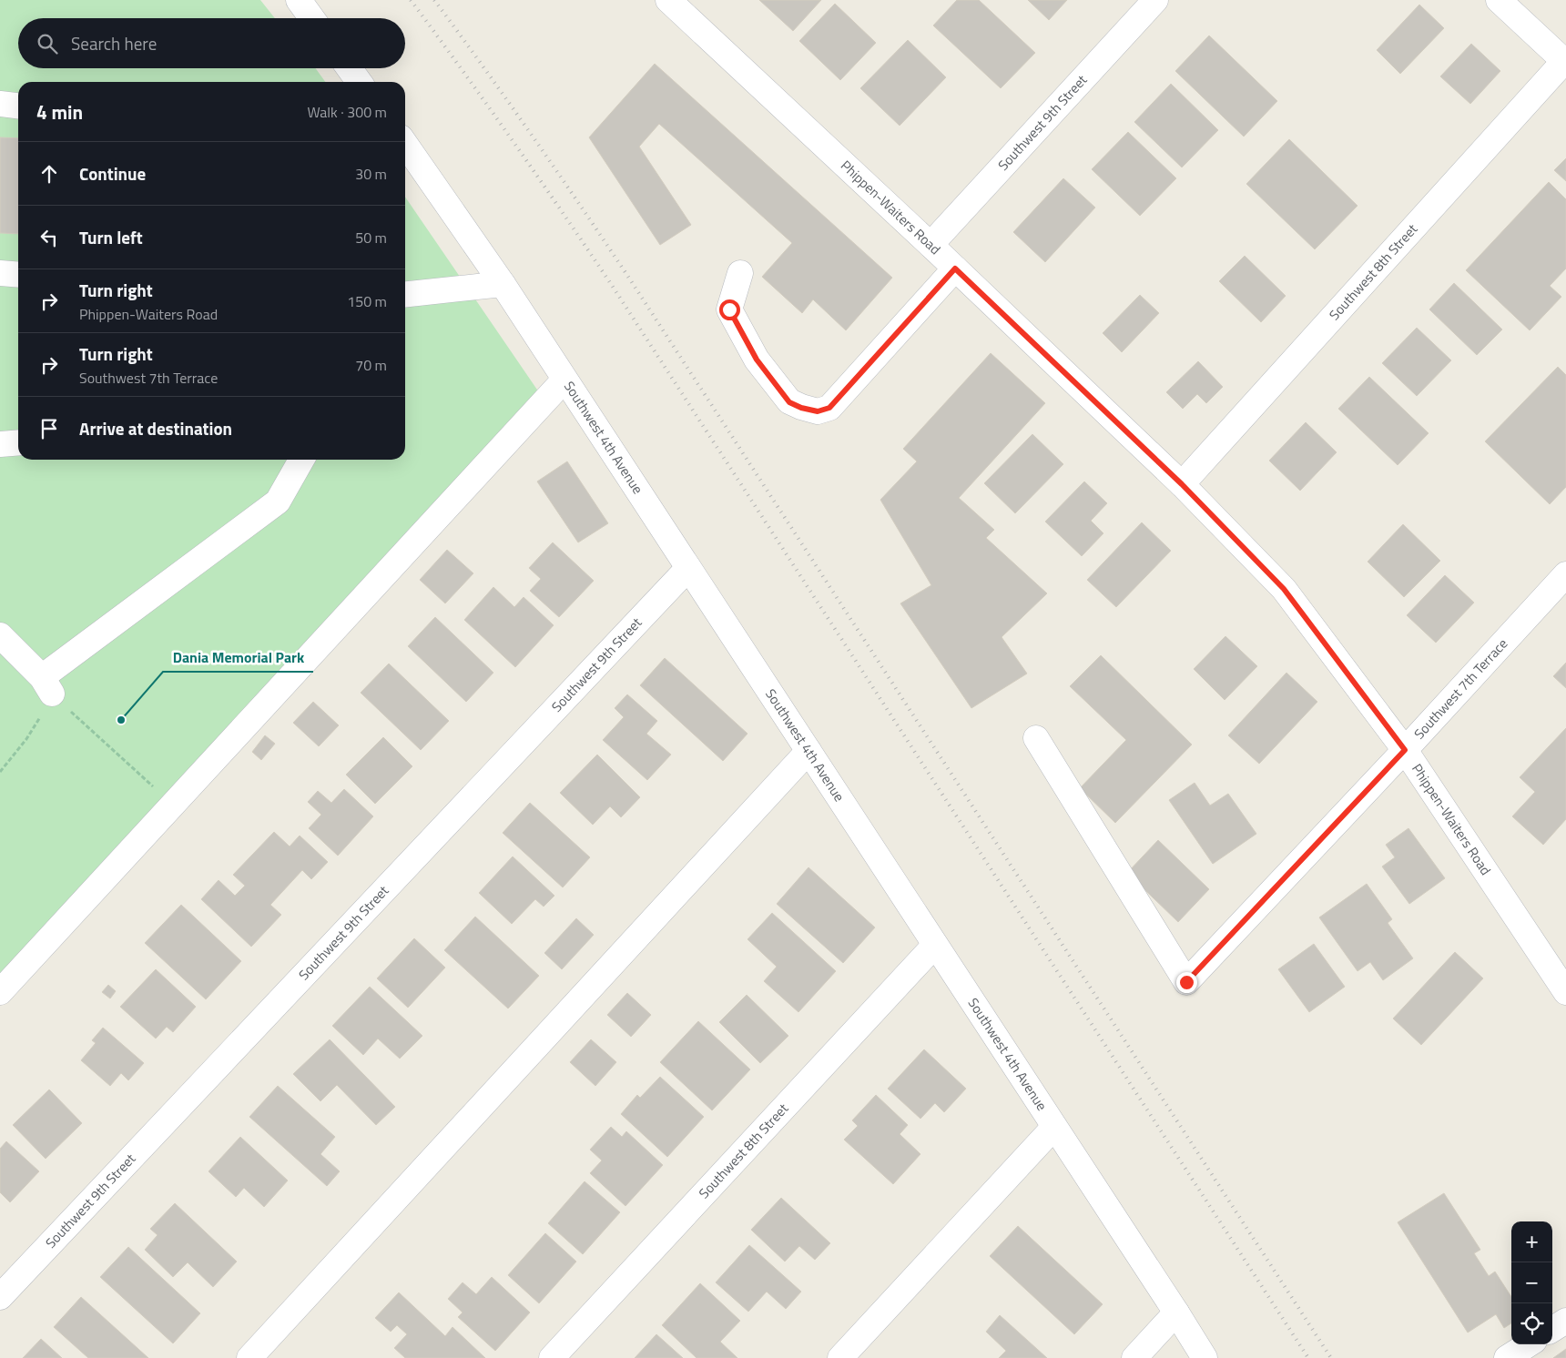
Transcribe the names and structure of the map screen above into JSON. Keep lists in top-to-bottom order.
{
  "streets": {
    "street": [
      "Southwest 9th Street",
      "Phippen-Waiters Road",
      "Southwest 8th Street",
      "Southwest 4th Avenue",
      "Southwest 7th Terrace"
    ]
  },
  "crossings": [
    ["Southwest 9th Street", "Phippen-Waiters Road"],
    ["Southwest 9th Street", "Southwest 4th Avenue"],
    ["Phippen-Waiters Road", "Southwest 8th Street"],
    ["Phippen-Waiters Road", "Southwest 7th Terrace"],
    ["Southwest 8th Street", "Southwest 4th Avenue"]
  ],
  "places": ["Dania Memorial Park"],
  "page": {
    "search": "Search here",
    "heading": ["4 min", "Walk · 300 m"],
    "list": [
      ["Continue", "30 m"],
      ["Turn left", "50 m"],
      ["Turn right", "Phippen-Waiters Road", "150 m"],
      ["Turn right", "Southwest 7th Terrace", "70 m"],
      "Arrive at destination"
    ],
    "map_buttons": ["+", "−"]
  }
}
